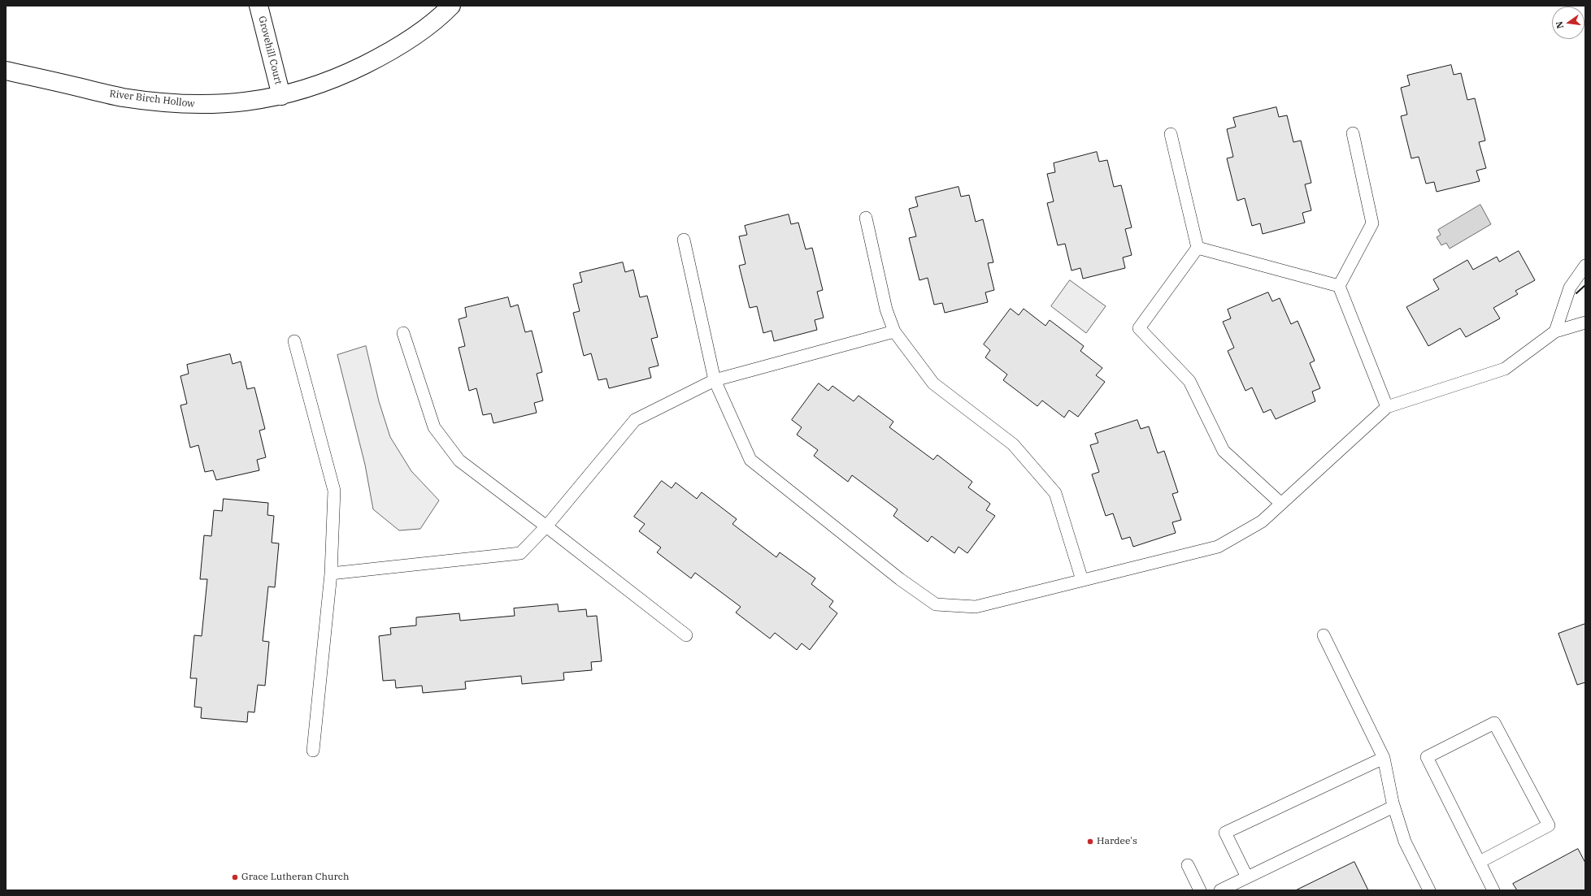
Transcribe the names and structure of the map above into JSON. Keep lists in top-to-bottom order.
{
  "streets": {
    "street": ["Grovehill Court", "River Birch Hollow"]
  },
  "crossings": [
    ["Grovehill Court", "River Birch Hollow"]
  ],
  "places": ["Hardee's", "Grace Lutheran Church"],
  "north": "left"
}
